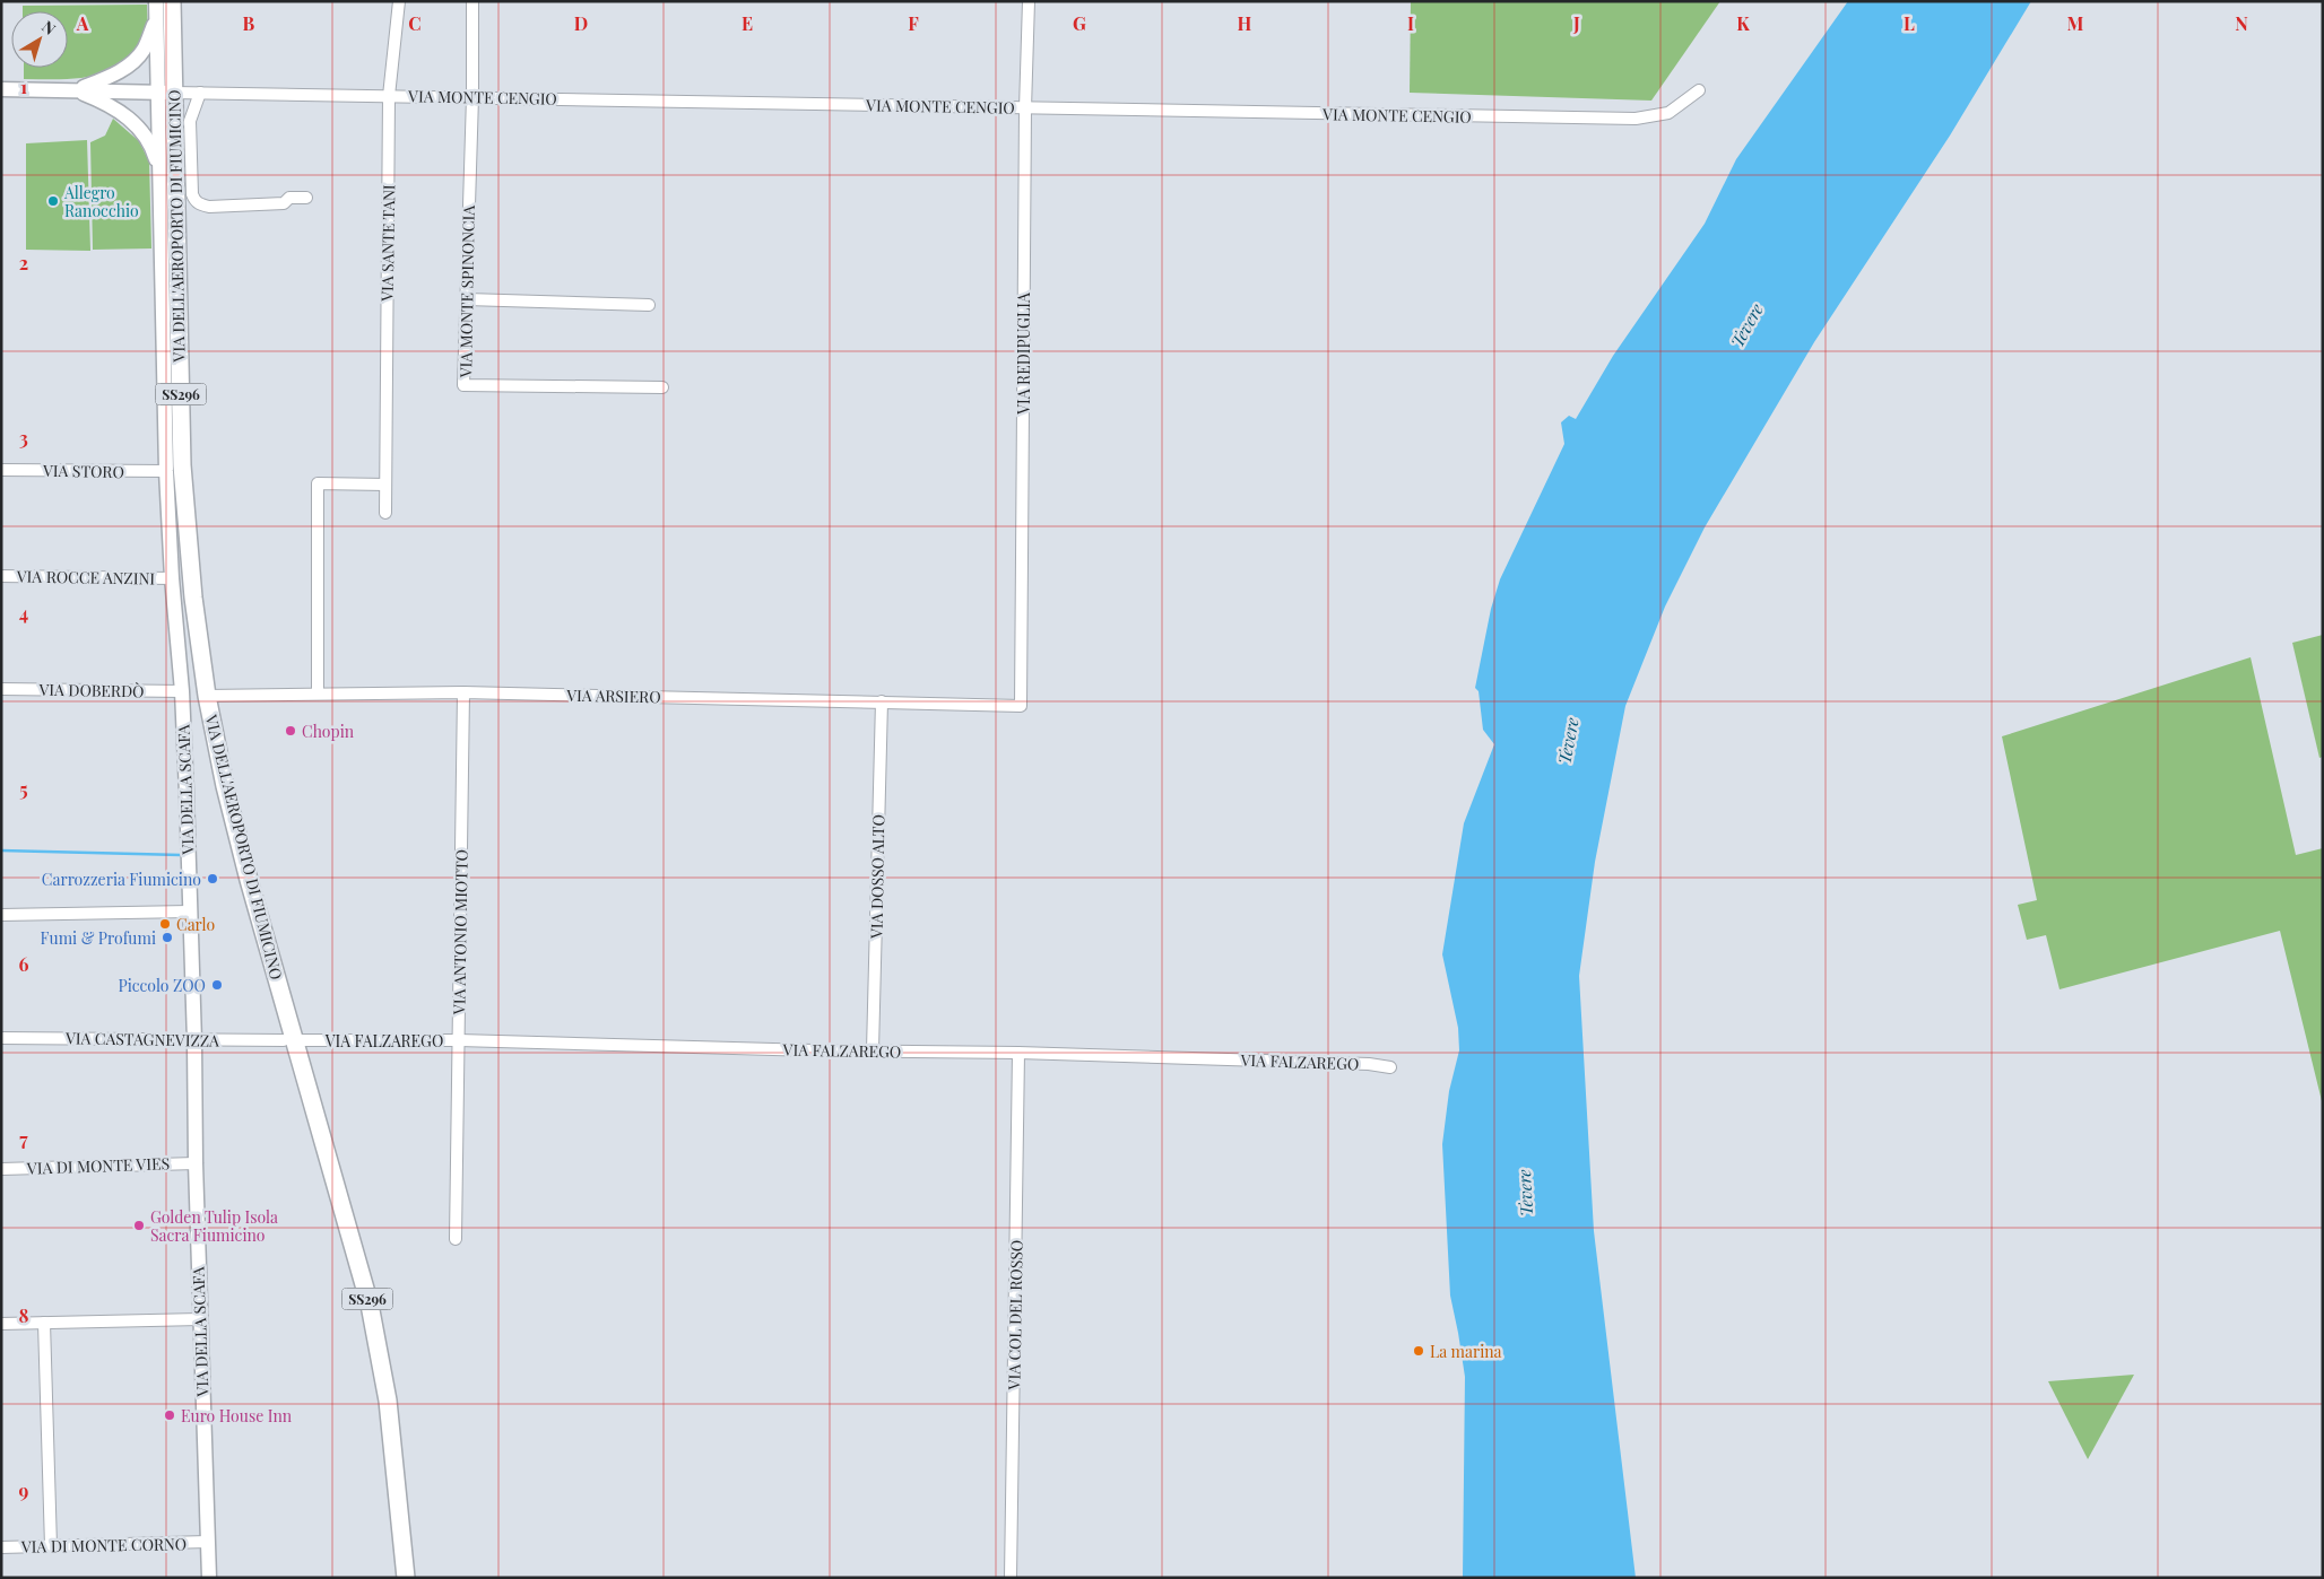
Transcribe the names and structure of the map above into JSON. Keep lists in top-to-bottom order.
{
  "streets": {
    "main road": ["VIA DELL'AEROPORTO DI FIUMICINO", "SS296"],
    "street": [
      "VIA MONTE CENGIO",
      "VIA SANTE TANI",
      "VIA MONTE SPINONCIA",
      "VIA REDIPUGLIA",
      "VIA STORO",
      "VIA ROCCE ANZINI",
      "VIA DOBERDÒ",
      "VIA ARSIERO",
      "VIA DELLA SCAFA",
      "VIA DOSSO ALTO",
      "VIA ANTONIO MIOTTO",
      "VIA CASTAGNEVIZZA",
      "VIA FALZAREGO",
      "VIA DI MONTE VIES",
      "VIA COL DEL ROSSO",
      "VIA DI MONTE CORNO"
    ]
  },
  "crossings": [
    ["VIA MONTE CENGIO", "VIA DELL'AEROPORTO DI FIUMICINO"],
    ["VIA MONTE CENGIO", "VIA SANTE TANI"],
    ["VIA MONTE CENGIO", "VIA MONTE SPINONCIA"],
    ["VIA MONTE CENGIO", "VIA REDIPUGLIA"],
    ["VIA MONTE CENGIO", "VIA DELLA SCAFA"],
    ["VIA DELL'AEROPORTO DI FIUMICINO", "VIA ARSIERO"],
    ["VIA DELL'AEROPORTO DI FIUMICINO", "VIA DELLA SCAFA"],
    ["VIA DELL'AEROPORTO DI FIUMICINO", "VIA CASTAGNEVIZZA"],
    ["VIA DELL'AEROPORTO DI FIUMICINO", "VIA FALZAREGO"],
    ["VIA REDIPUGLIA", "VIA ARSIERO"],
    ["VIA STORO", "VIA DELLA SCAFA"],
    ["VIA ROCCE ANZINI", "VIA DELLA SCAFA"],
    ["VIA DOBERDÒ", "VIA DELLA SCAFA"],
    ["VIA ARSIERO", "VIA DOSSO ALTO"],
    ["VIA ARSIERO", "VIA ANTONIO MIOTTO"],
    ["VIA DELLA SCAFA", "VIA CASTAGNEVIZZA"],
    ["VIA DELLA SCAFA", "VIA DI MONTE VIES"],
    ["VIA DELLA SCAFA", "VIA DI MONTE CORNO"],
    ["VIA DOSSO ALTO", "VIA FALZAREGO"],
    ["VIA ANTONIO MIOTTO", "VIA FALZAREGO"],
    ["VIA CASTAGNEVIZZA", "VIA FALZAREGO"],
    ["VIA FALZAREGO", "VIA COL DEL ROSSO"]
  ],
  "water": ["Tevere"],
  "places": [
    "Allegro Ranocchio",
    "Chopin",
    "Carrozzeria Fiumicino",
    "Carlo",
    "Fumi & Profumi",
    "Piccolo ZOO",
    "Golden Tulip Isola Sacra Fiumicino",
    "La marina",
    "Euro House Inn"
  ],
  "north": "top right",
  "grid": {
    "columns": [
      "A",
      "B",
      "C",
      "D",
      "E",
      "F",
      "G",
      "H",
      "I",
      "J",
      "K",
      "L",
      "M",
      "N"
    ],
    "rows": [
      "1",
      "2",
      "3",
      "4",
      "5",
      "6",
      "7",
      "8",
      "9"
    ]
  }
}
